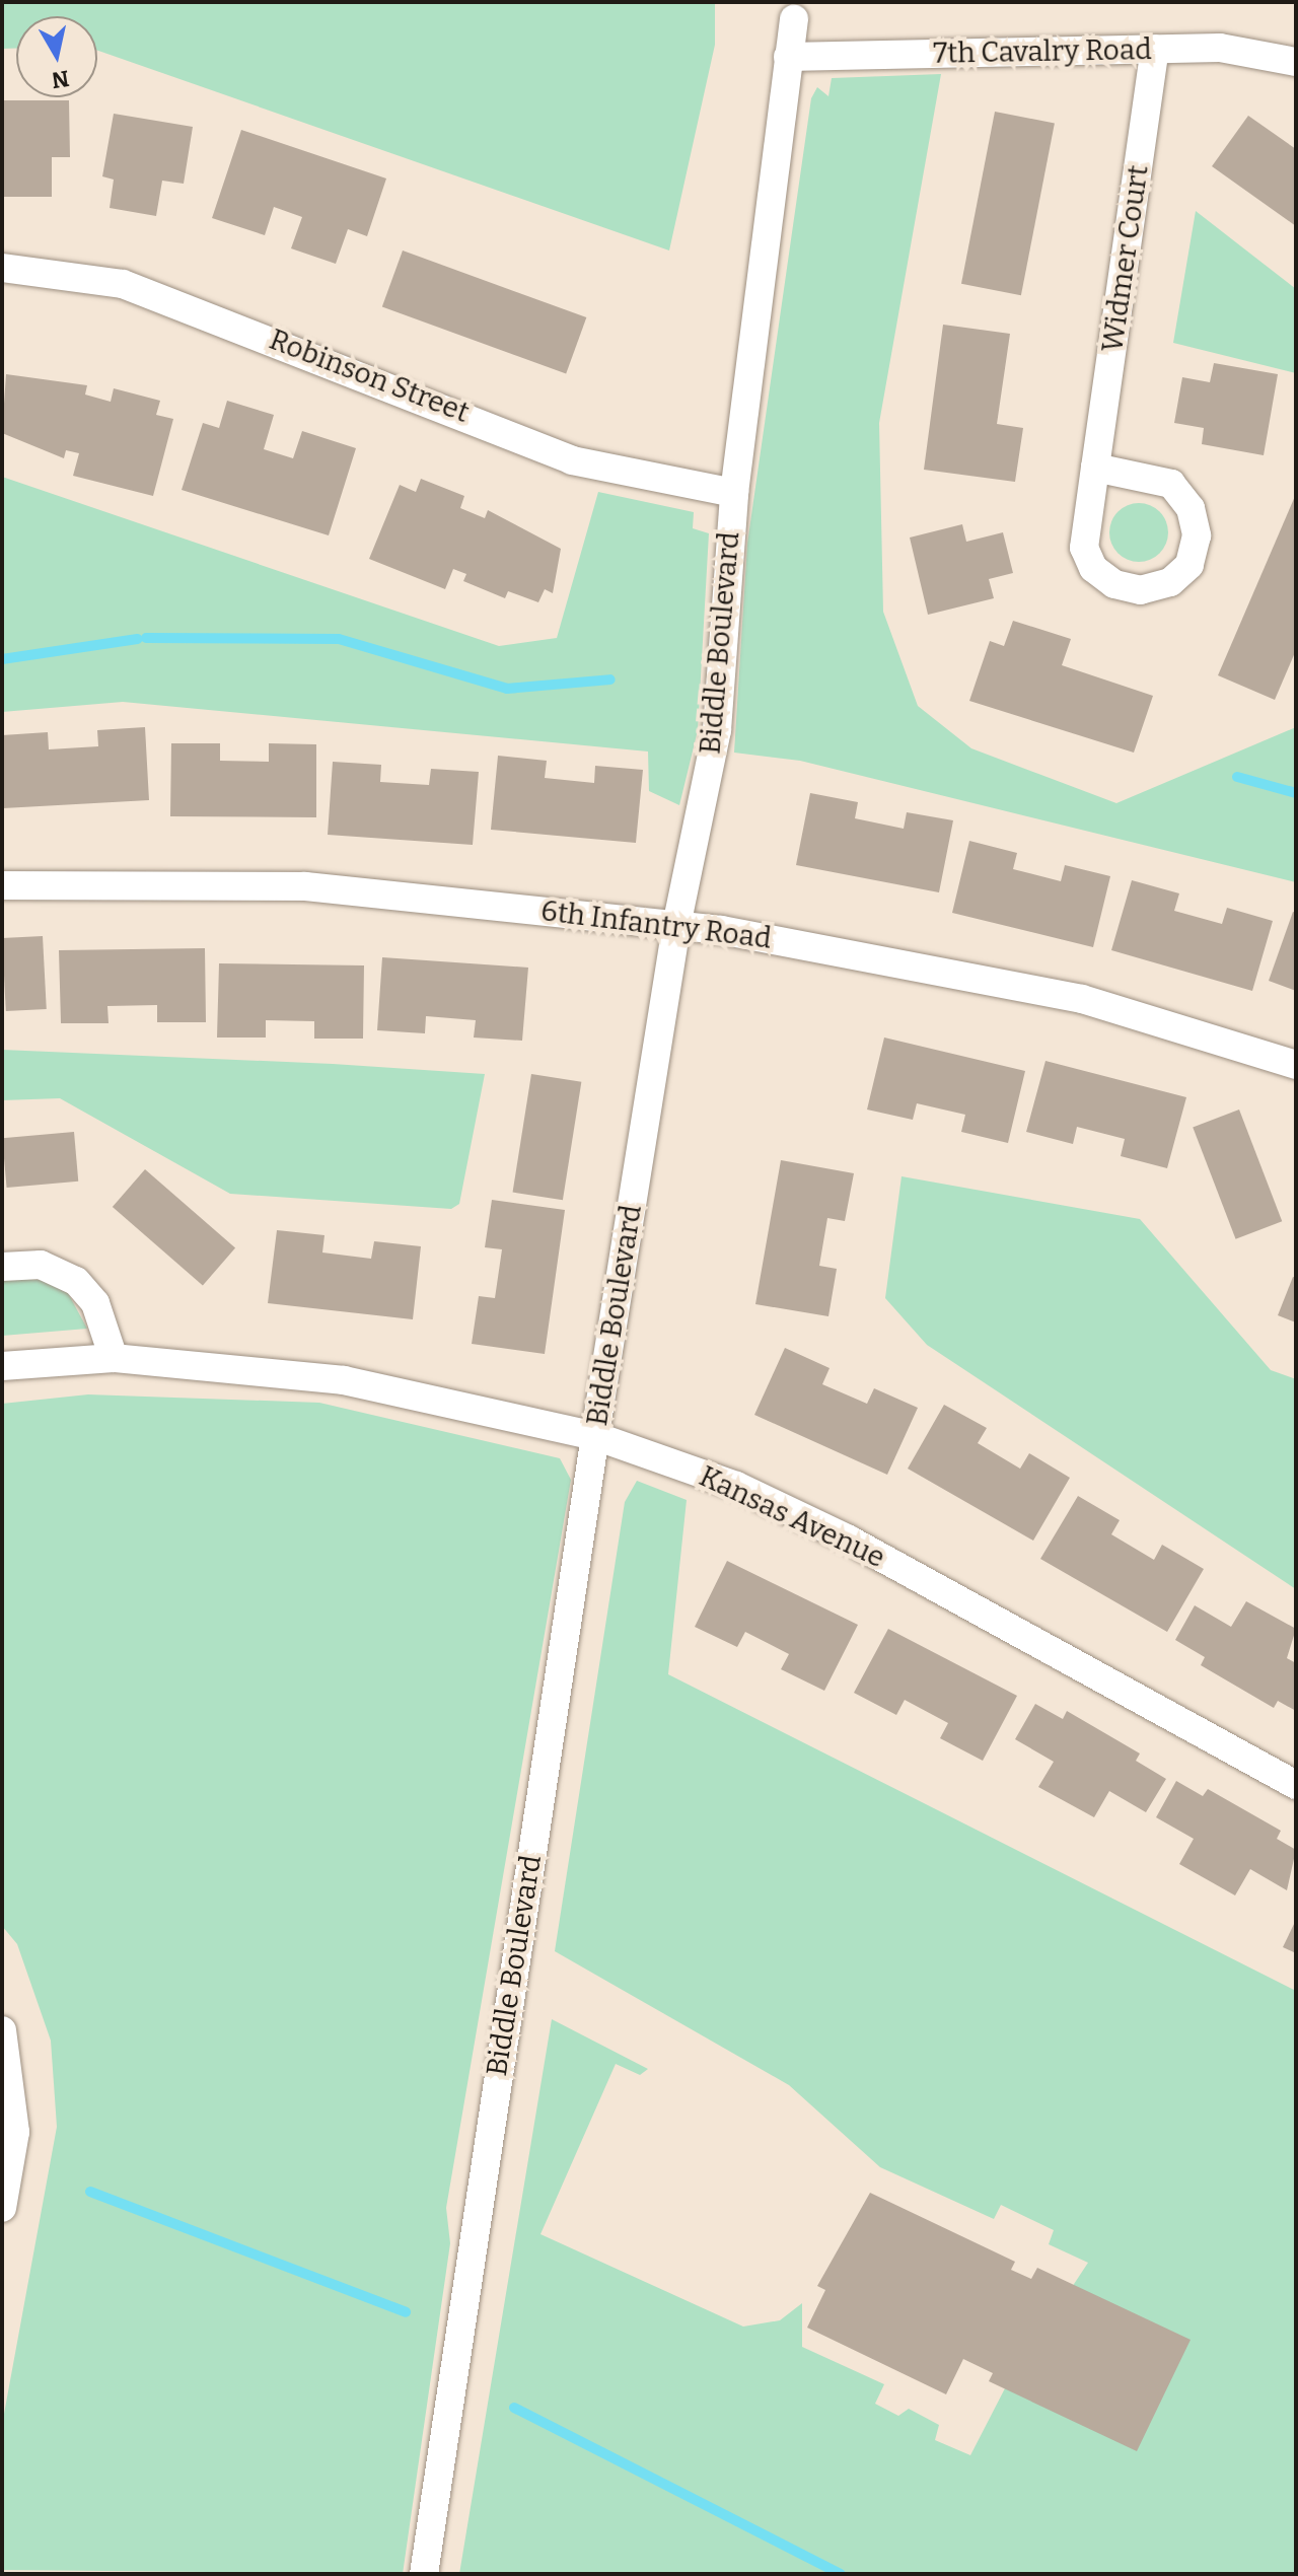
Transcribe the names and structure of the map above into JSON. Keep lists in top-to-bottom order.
{
  "streets": {
    "street": [
      "7th Cavalry Road",
      "Widmer Court",
      "Robinson Street",
      "Biddle Boulevard",
      "6th Infantry Road",
      "Kansas Avenue"
    ]
  },
  "crossings": [
    ["7th Cavalry Road", "Widmer Court"],
    ["7th Cavalry Road", "Biddle Boulevard"],
    ["Robinson Street", "Biddle Boulevard"],
    ["Biddle Boulevard", "6th Infantry Road"],
    ["Biddle Boulevard", "Kansas Avenue"]
  ],
  "north": "bottom"
}
